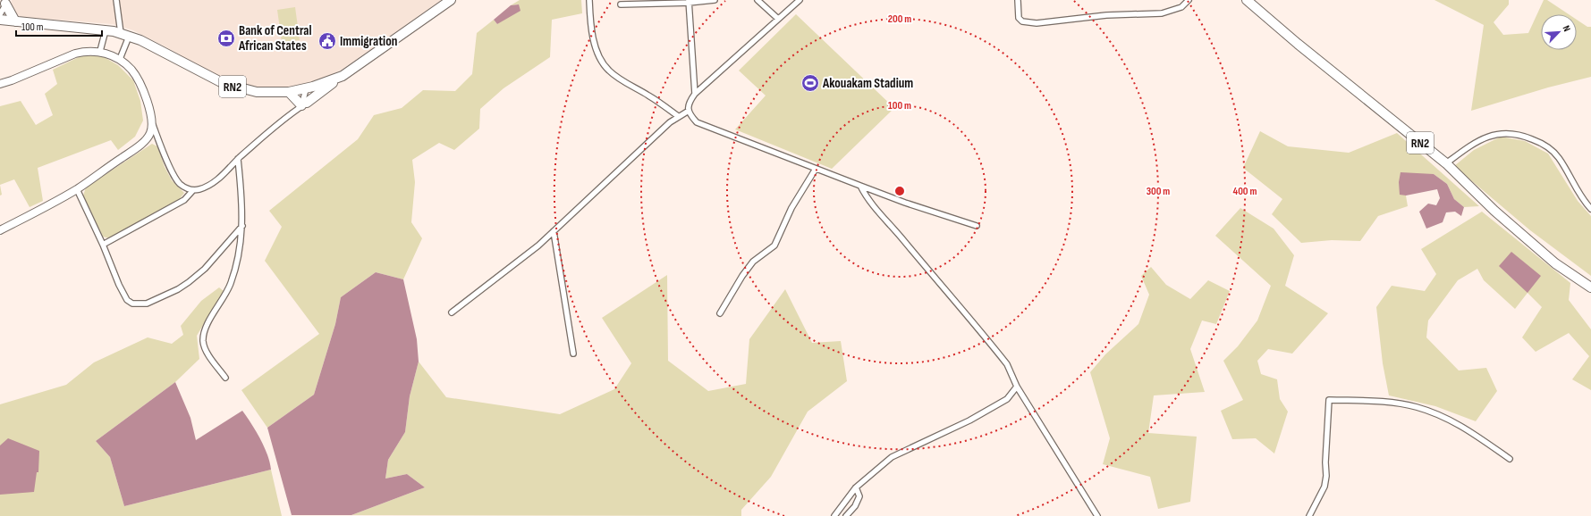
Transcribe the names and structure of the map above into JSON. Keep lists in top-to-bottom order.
{
  "streets": {
    "highway": ["RN2"]
  },
  "places": {
    "bank": ["Bank of Central African States"],
    "public building": ["Immigration"],
    "sports": ["Akouakam Stadium"]
  },
  "scale_bar": "100 m",
  "north": "top right",
  "rings": [
    "200 m",
    "100 m",
    "300 m",
    "400 m"
  ]
}
